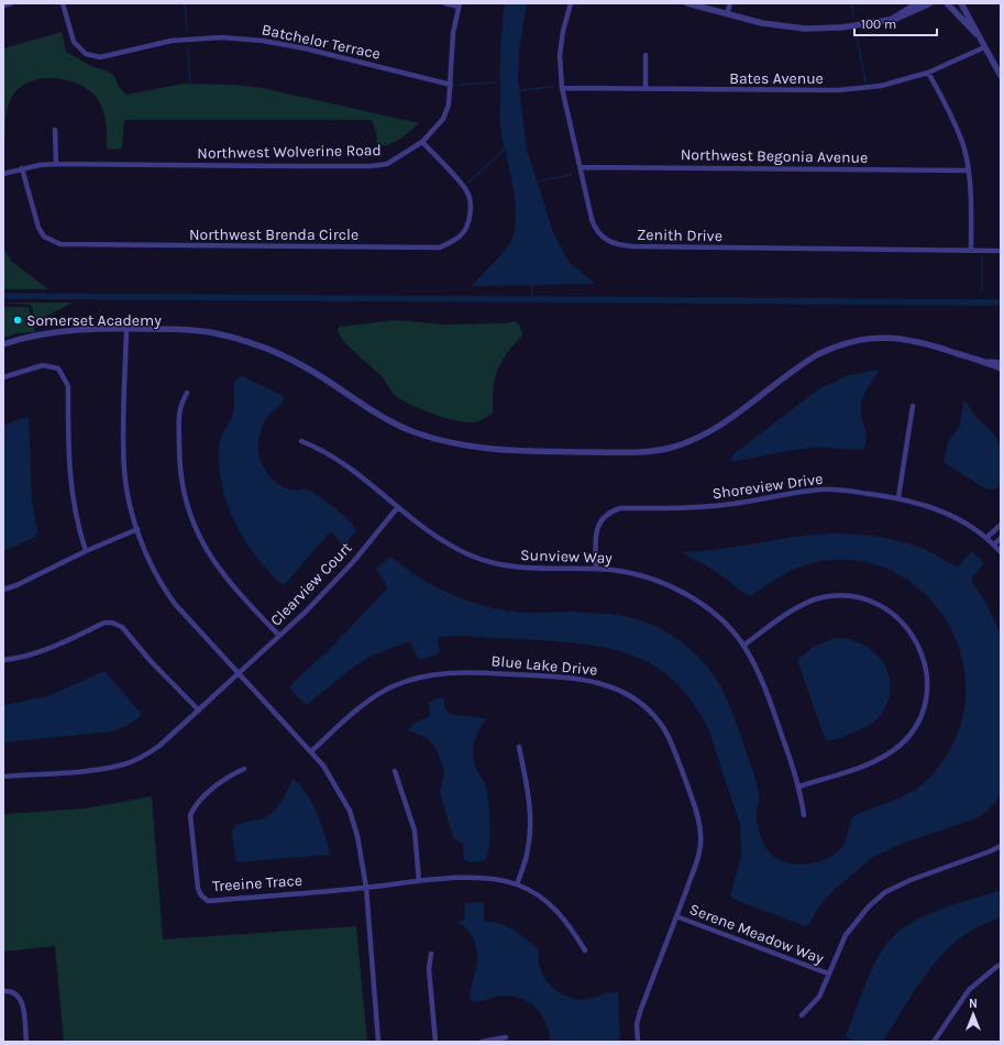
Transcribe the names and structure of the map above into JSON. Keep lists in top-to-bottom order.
{
  "streets": {
    "street": [
      "Batchelor Terrace",
      "Bates Avenue",
      "Northwest Wolverine Road",
      "Northwest Begonia Avenue",
      "Northwest Brenda Circle",
      "Zenith Drive",
      "Shoreview Drive",
      "Sunview Way",
      "Clearview Court",
      "Blue Lake Drive",
      "Treeine Trace",
      "Serene Meadow Way"
    ]
  },
  "crossings": [
    ["Batchelor Terrace", "Northwest Wolverine Road"],
    ["Bates Avenue", "Zenith Drive"],
    ["Northwest Wolverine Road", "Northwest Brenda Circle"],
    ["Northwest Begonia Avenue", "Zenith Drive"],
    ["Shoreview Drive", "Sunview Way"],
    ["Sunview Way", "Clearview Court"],
    ["Blue Lake Drive", "Serene Meadow Way"]
  ],
  "places": ["Somerset Academy"],
  "scale_bar": "100 m",
  "north": "top"
}
